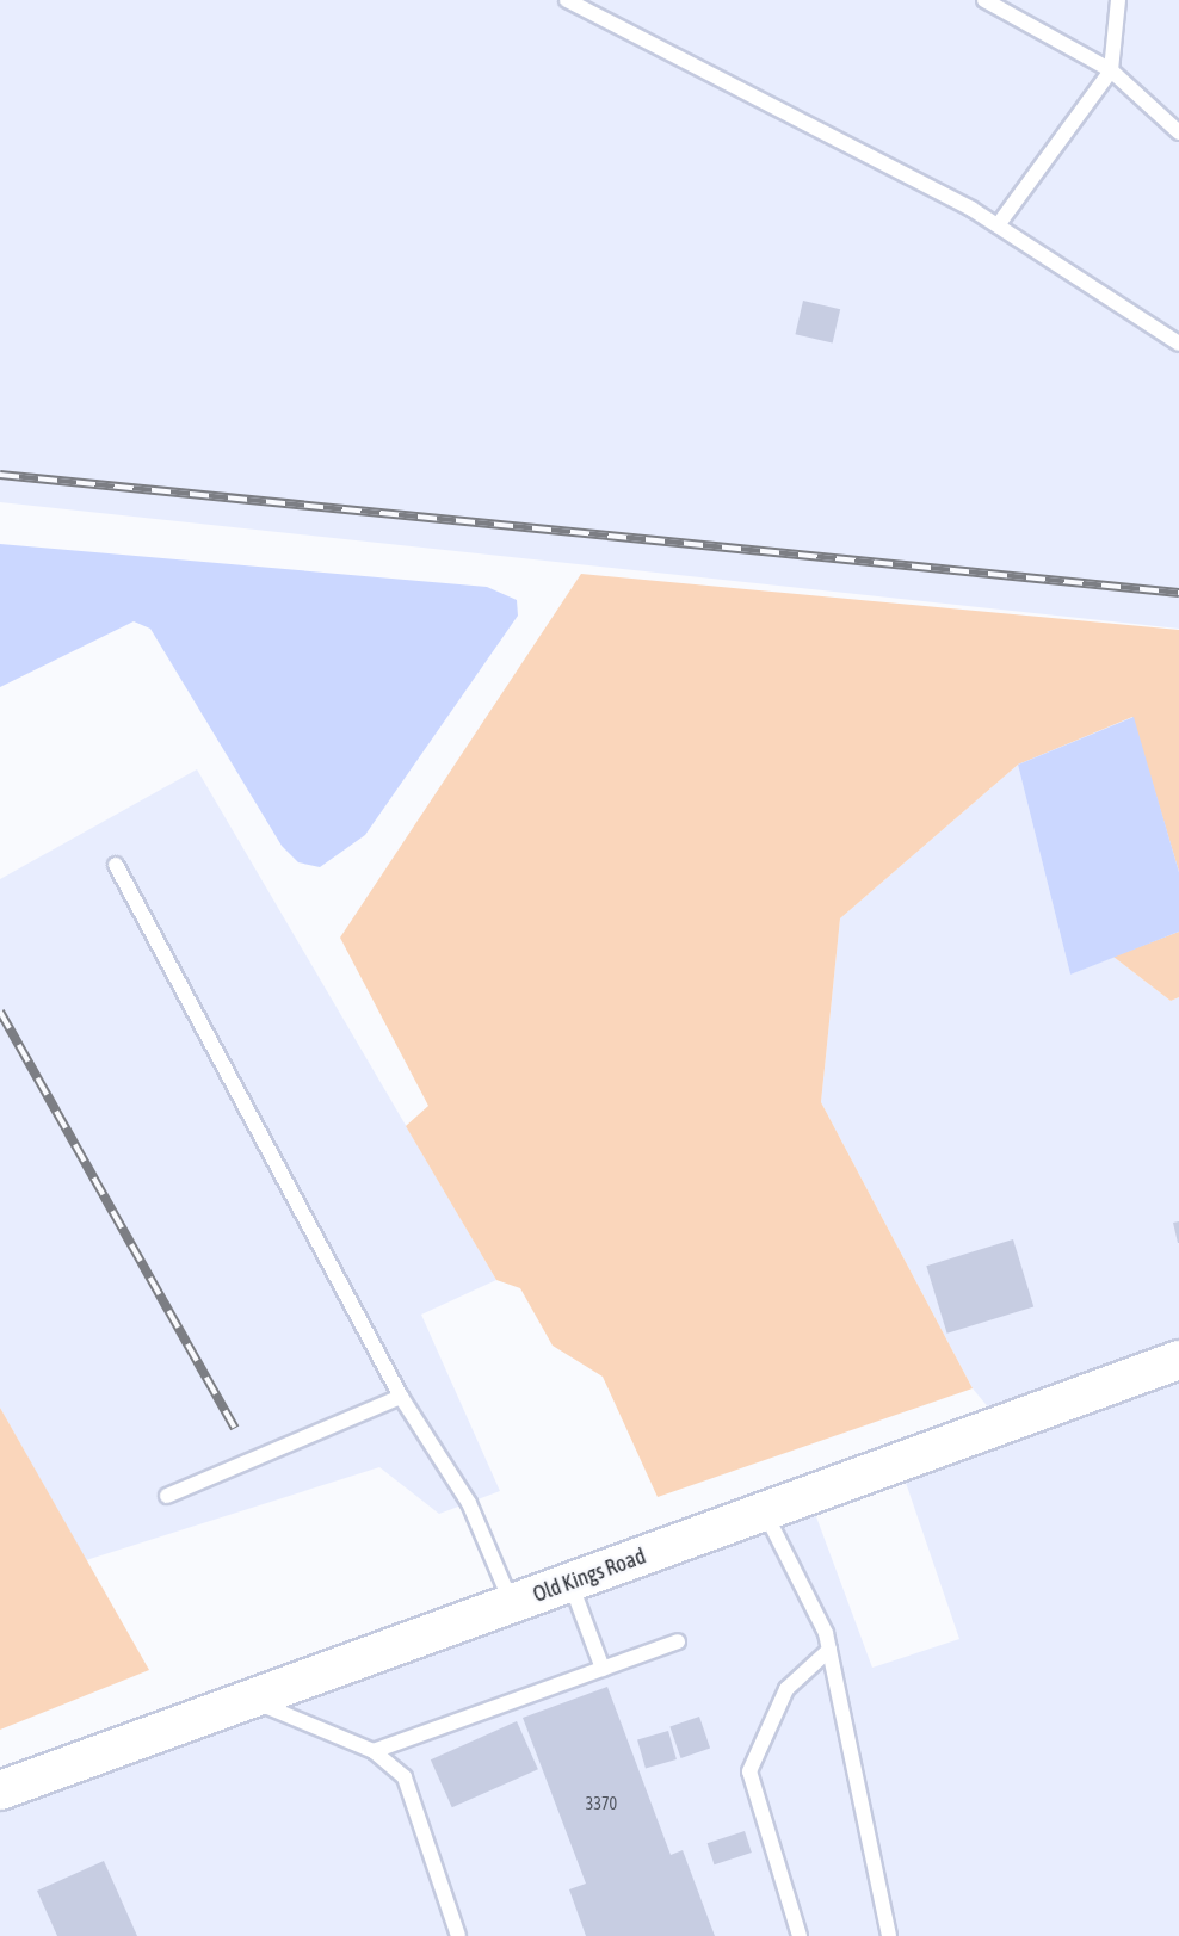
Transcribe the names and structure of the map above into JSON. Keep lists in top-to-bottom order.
{
  "streets": {
    "street": ["Old Kings Road"]
  },
  "house_numbers": ["3370"]
}
